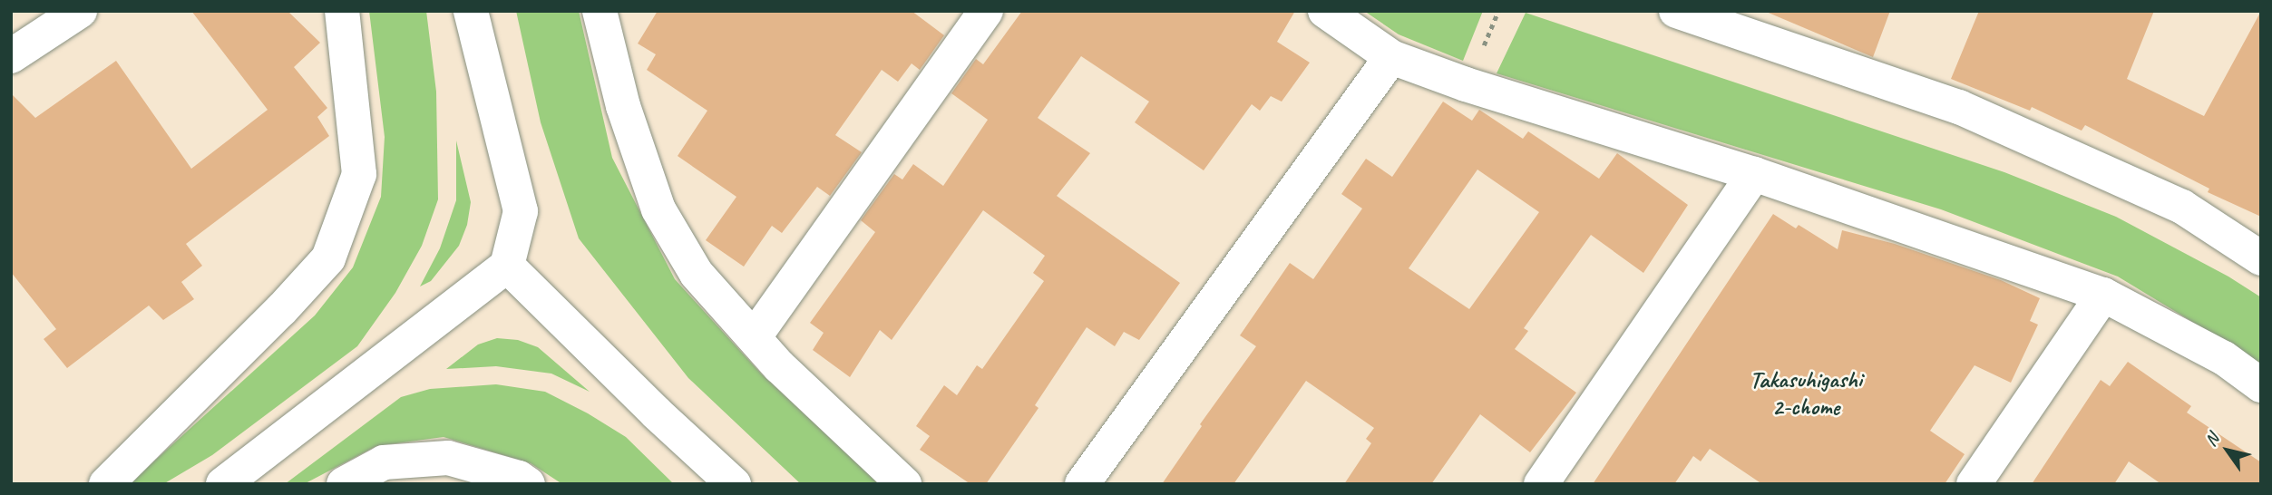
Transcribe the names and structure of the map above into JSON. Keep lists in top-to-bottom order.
{
  "districts": ["Takasuhigashi 2-chome"],
  "north": "top left"
}
